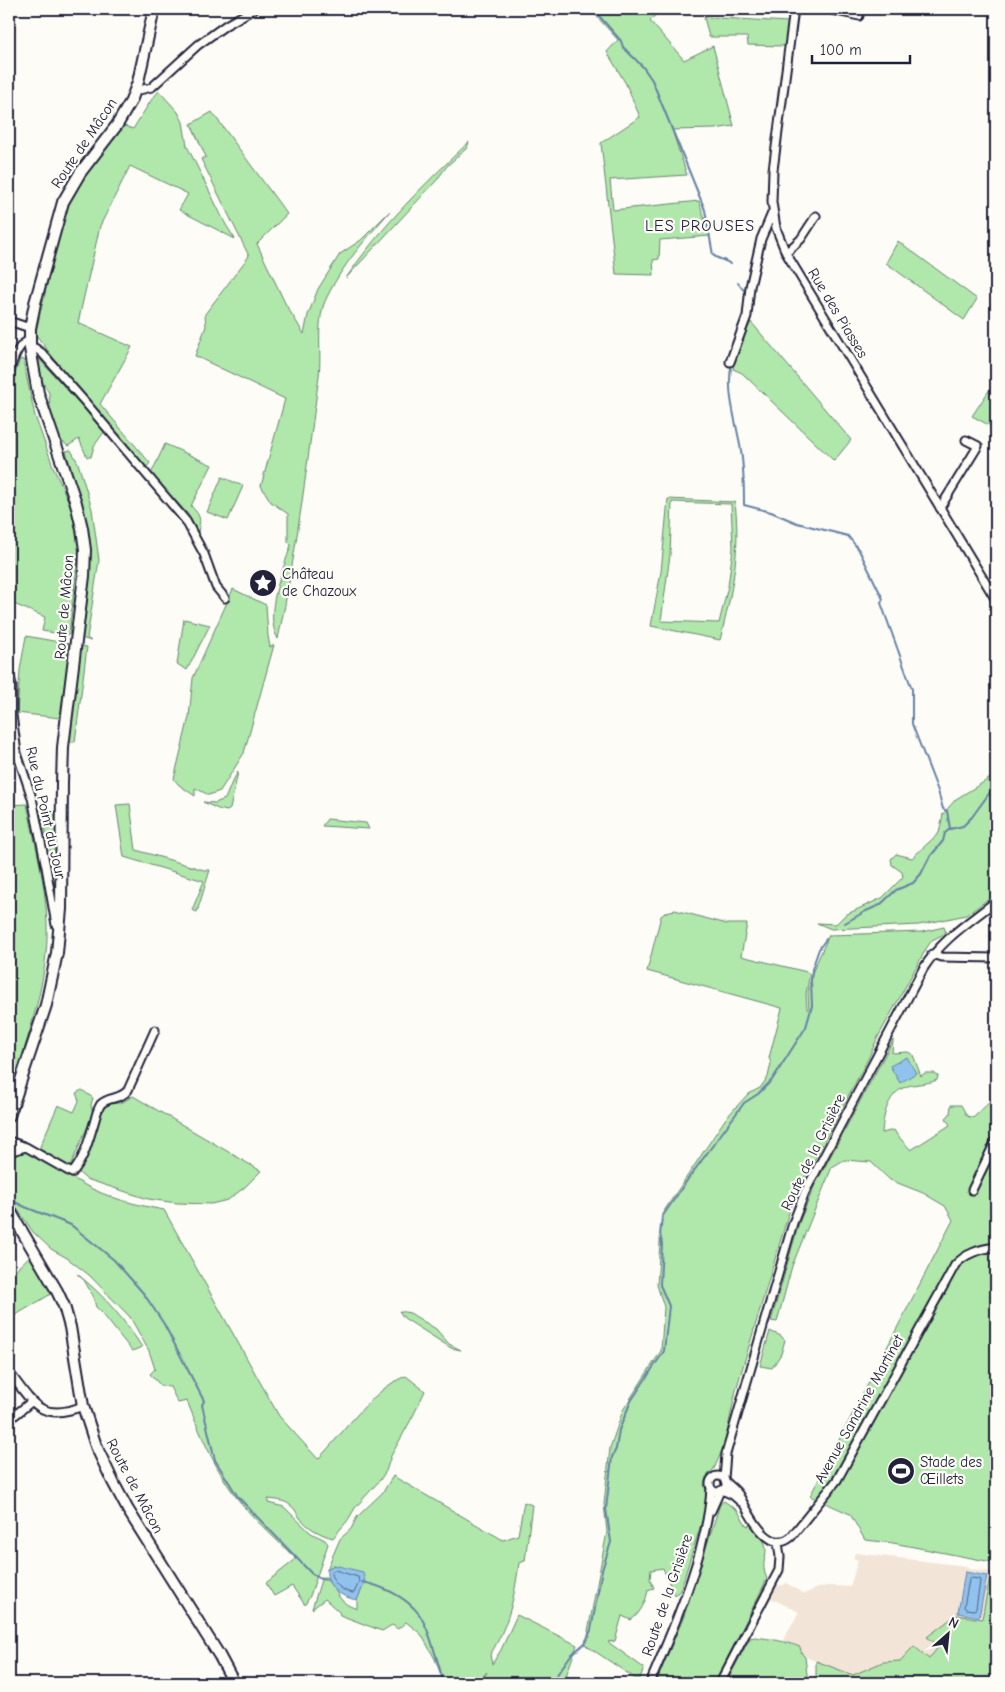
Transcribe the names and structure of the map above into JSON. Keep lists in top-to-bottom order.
{
  "streets": {
    "street": [
      "Route de Mâcon",
      "Rue des Piasses",
      "Rue du Point du Jour",
      "Route de la Grisière",
      "Avenue Sandrine Martinet"
    ]
  },
  "crossings": [
    ["Route de Mâcon", "Rue du Point du Jour"]
  ],
  "districts": ["LES PROUSES"],
  "places": {
    "place": ["Château de Chazoux"],
    "sports": ["Stade des Œillets"]
  },
  "scale_bar": "100 m",
  "north": "top right"
}
